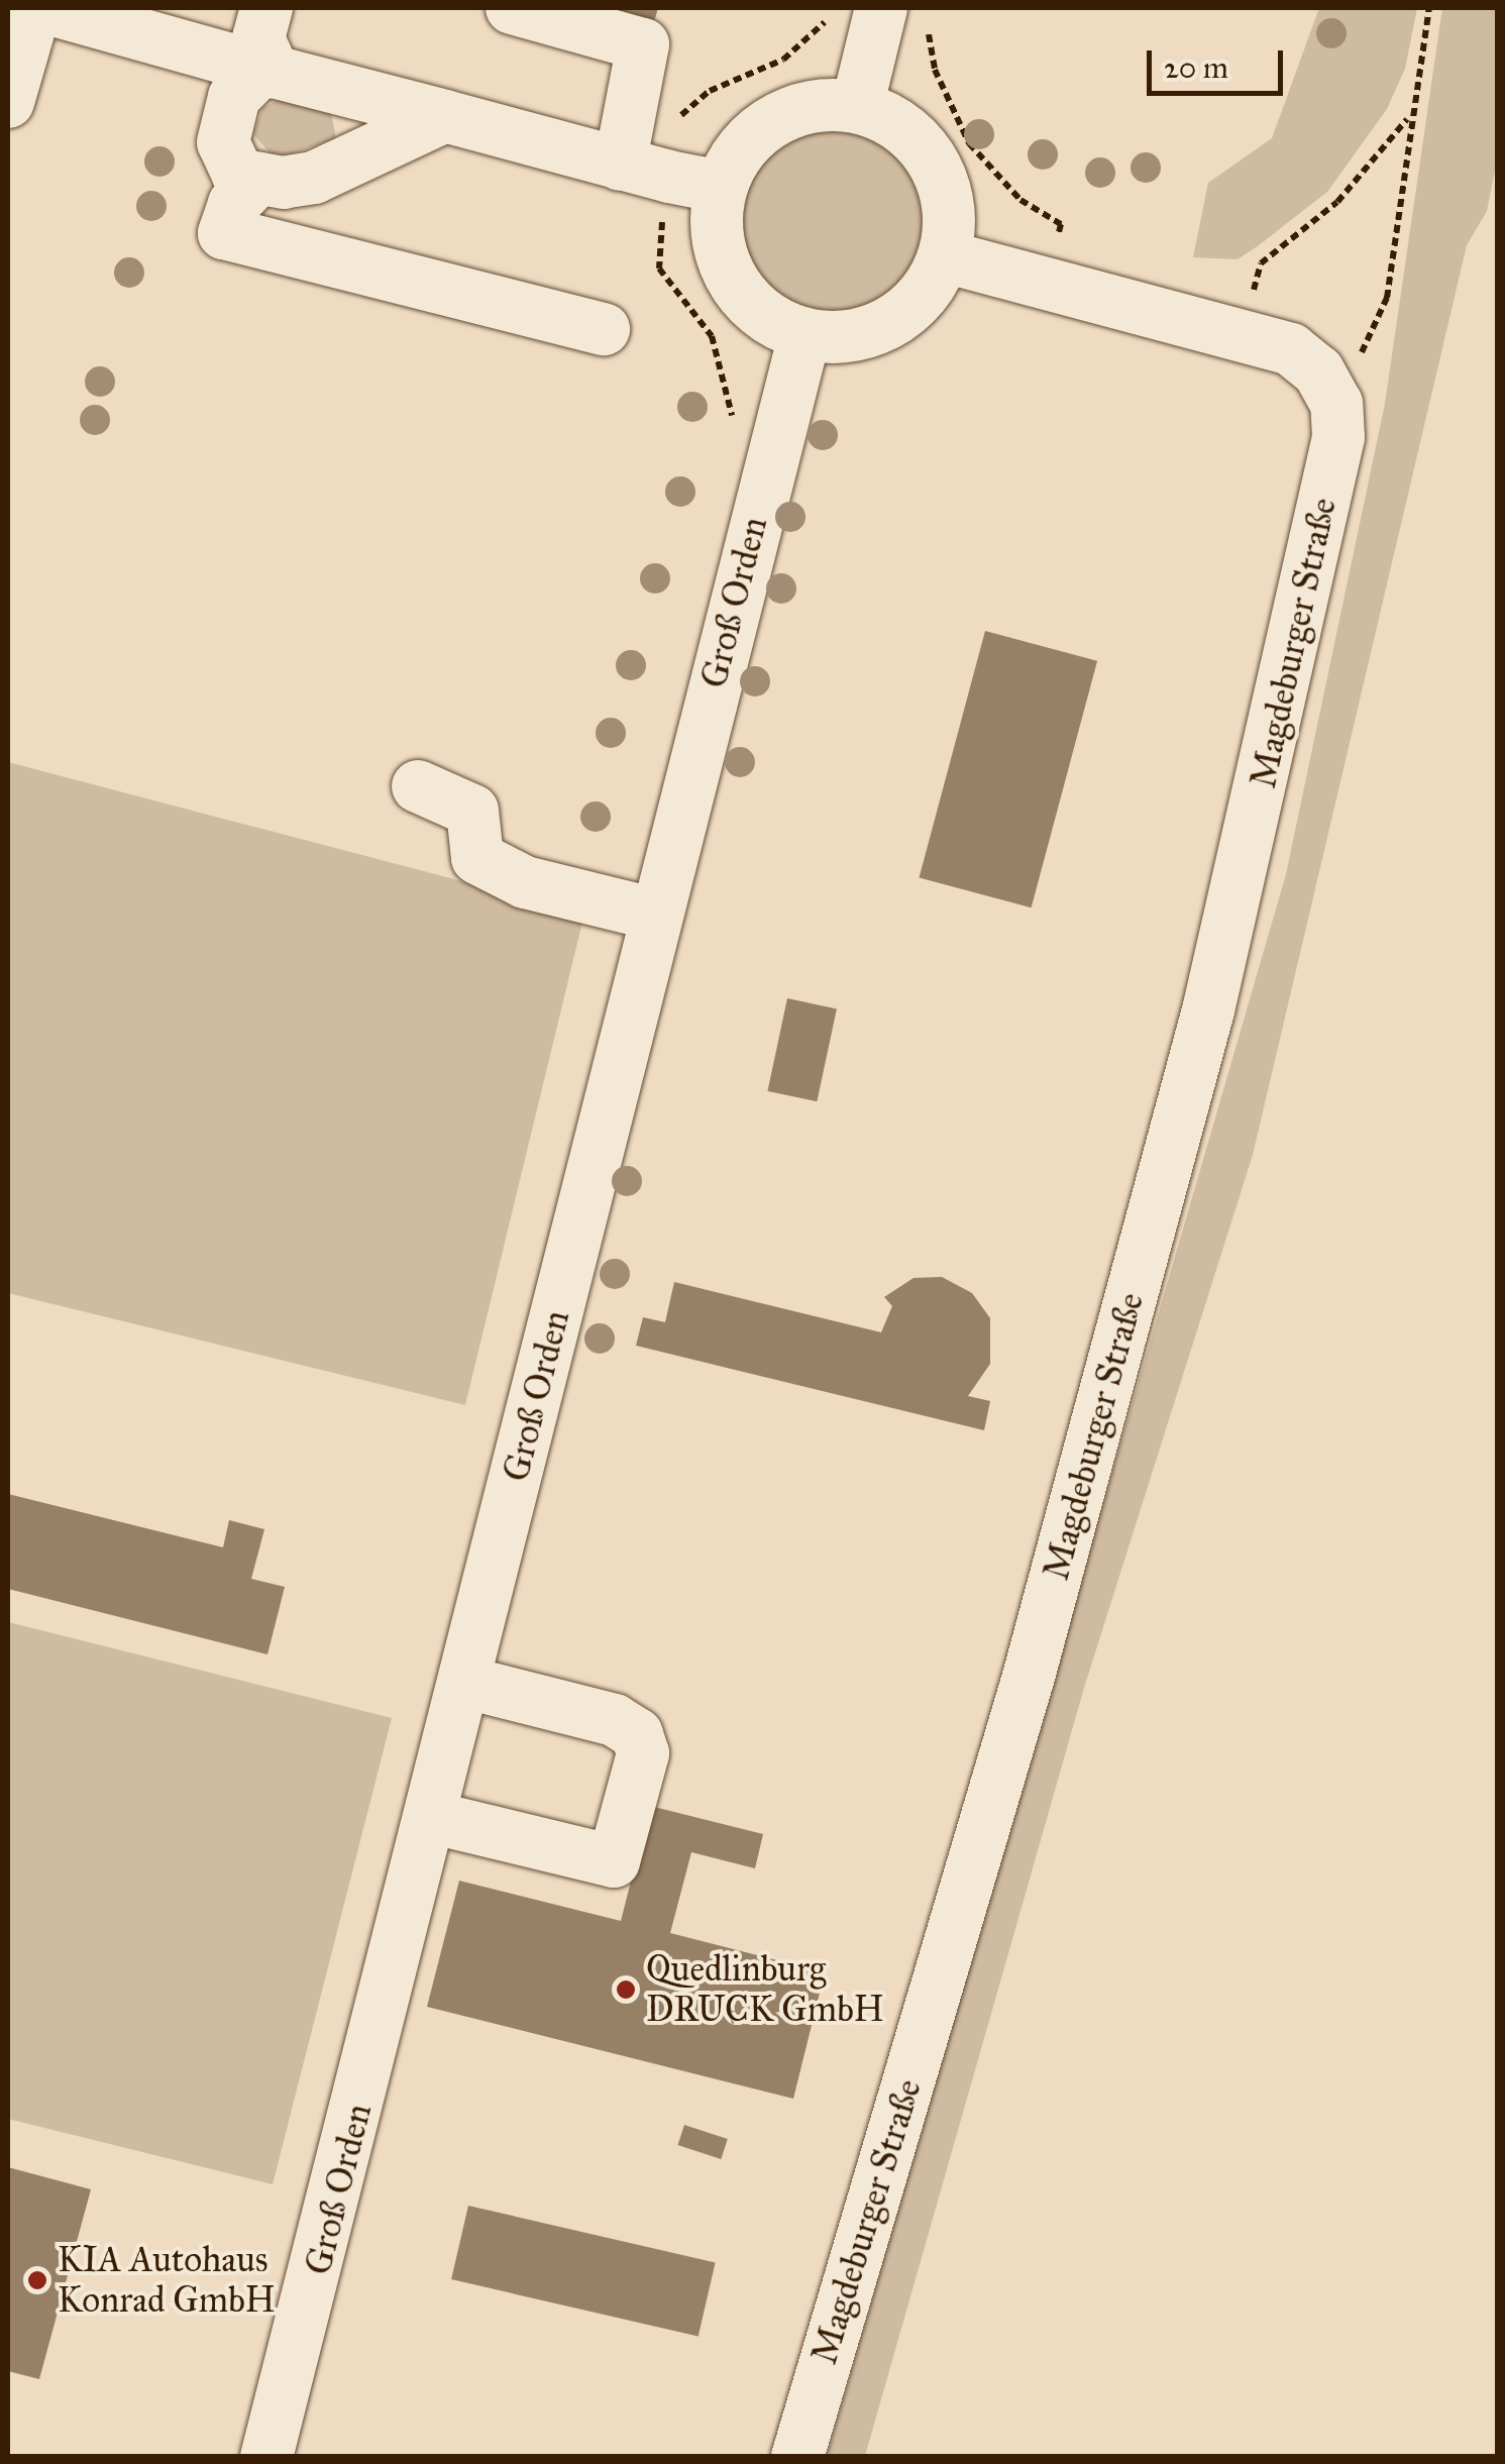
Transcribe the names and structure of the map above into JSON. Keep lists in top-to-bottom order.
{
  "streets": {
    "street": ["Groß Orden", "Magdeburger Straße"]
  },
  "places": ["Quedlinburg DRUCK GmbH", "KIA Autohaus Konrad GmbH"],
  "scale_bar": "20 m"
}
